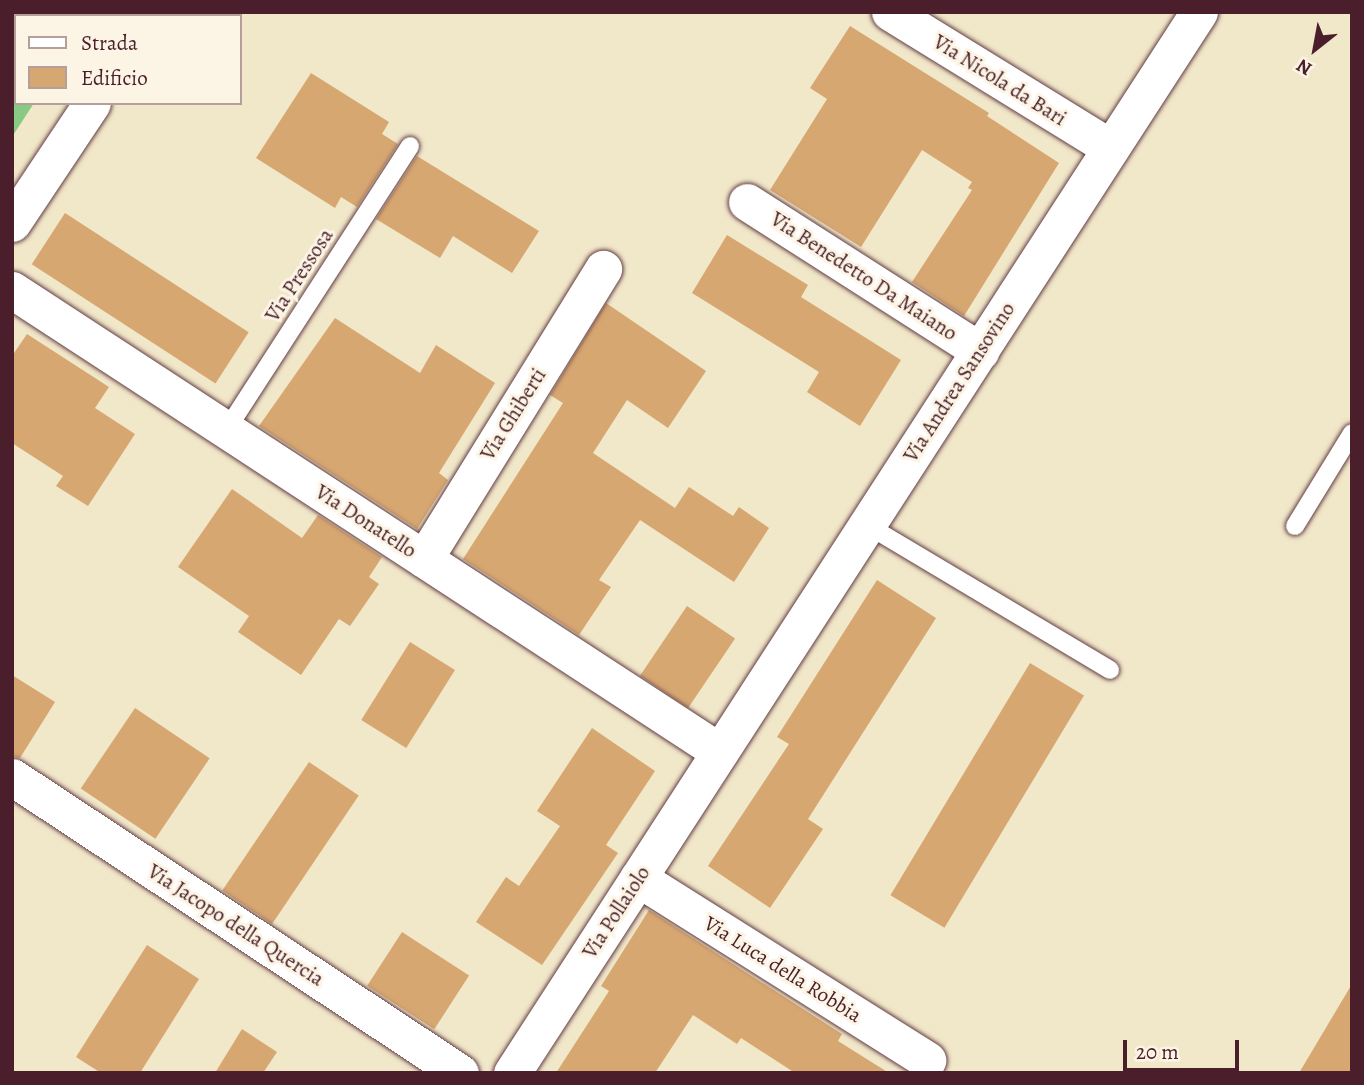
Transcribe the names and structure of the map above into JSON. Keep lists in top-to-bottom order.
{
  "streets": {
    "street": [
      "Via Nicola da Bari",
      "Via Benedetto Da Maiano",
      "Via Andrea Sansovino",
      "Via Ghiberti",
      "Via Donatello",
      "Via Pollaiolo",
      "Via Jacopo della Quercia",
      "Via Luca della Robbia"
    ],
    "lane": ["Via Pressosa"]
  },
  "crossings": [
    ["Via Nicola da Bari", "Via Andrea Sansovino"],
    ["Via Pressosa", "Via Donatello"],
    ["Via Benedetto Da Maiano", "Via Andrea Sansovino"],
    ["Via Andrea Sansovino", "Via Donatello"],
    ["Via Andrea Sansovino", "Via Pollaiolo"],
    ["Via Ghiberti", "Via Donatello"],
    ["Via Donatello", "Via Pollaiolo"],
    ["Via Pollaiolo", "Via Luca della Robbia"]
  ],
  "legend": ["Strada", "Edificio"],
  "scale_bar": "20 m",
  "north": "bottom left"
}
